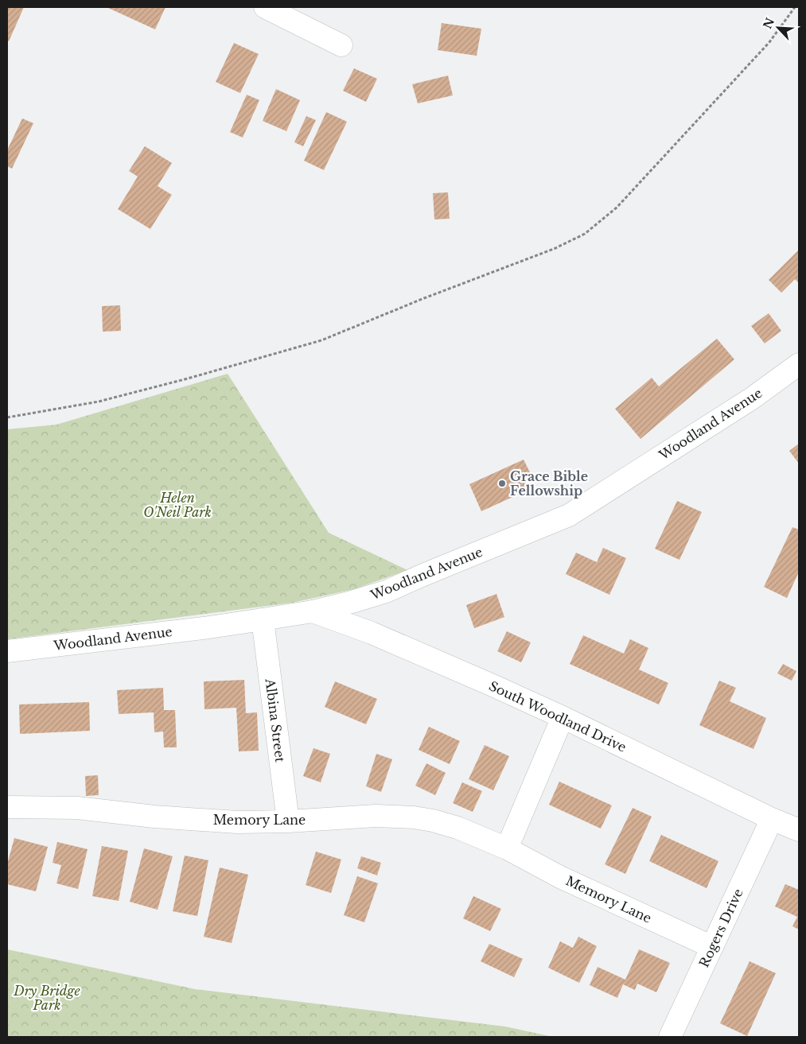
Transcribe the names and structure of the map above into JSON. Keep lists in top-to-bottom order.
{
  "streets": {
    "street": [
      "Woodland Avenue",
      "South Woodland Drive",
      "Albina Street",
      "Memory Lane",
      "Rogers Drive"
    ]
  },
  "crossings": [
    ["Woodland Avenue", "South Woodland Drive"],
    ["Woodland Avenue", "Albina Street"],
    ["South Woodland Drive", "Rogers Drive"],
    ["Albina Street", "Memory Lane"],
    ["Memory Lane", "Rogers Drive"]
  ],
  "parks": ["Helen O'Neil Park", "Dry Bridge Park"],
  "places": ["Grace Bible Fellowship"],
  "north": "top left"
}
